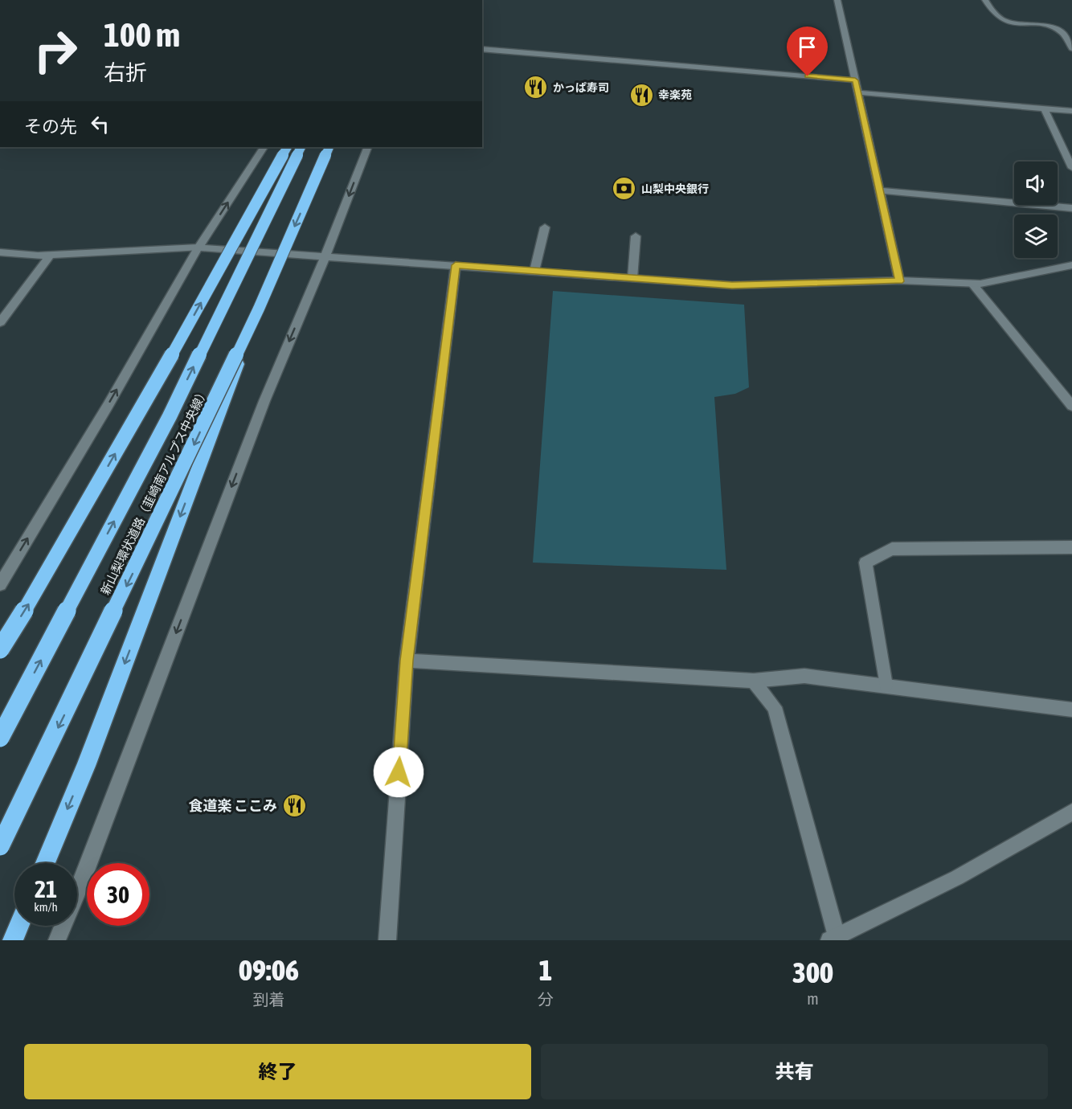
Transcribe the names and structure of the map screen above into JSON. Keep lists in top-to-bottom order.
{
  "streets": {
    "highway": ["新山梨環状道路（韮崎南アルプス中央線）"]
  },
  "places": {
    "restaurant": ["かっぱ寿司", "幸楽苑", "食道楽 ここみ"],
    "bank": ["山梨中央銀行"]
  },
  "page": {
    "turn": ["100 m", "右折"],
    "then": "その先",
    "speed": "21 km/h",
    "limit": "30",
    "eta": [
      "09:06",
      "到着",
      "1",
      "分",
      "300",
      "m"
    ],
    "buttons": ["終了", "共有"]
  }
}
